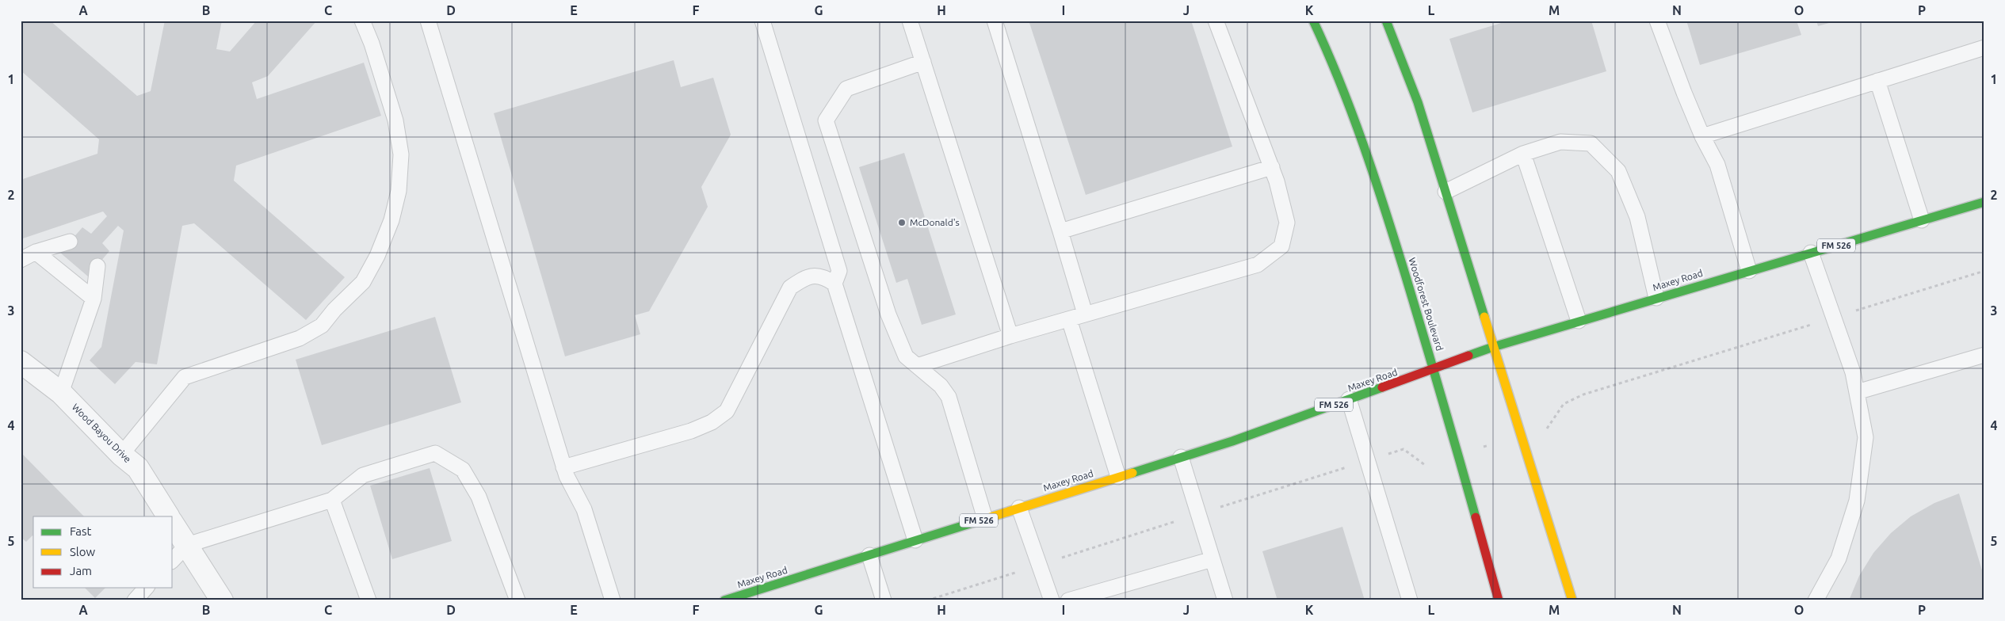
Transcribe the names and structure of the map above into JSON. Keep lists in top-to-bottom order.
{
  "streets": {
    "main road": ["FM 526", "Maxey Road", "Woodforest Boulevard"],
    "street": ["Wood Bayou Drive"]
  },
  "crossings": [
    ["Maxey Road", "Woodforest Boulevard"]
  ],
  "places": ["McDonald's"],
  "legend": ["Fast", "Slow", "Jam"],
  "grid": {
    "columns": [
      "A",
      "B",
      "C",
      "D",
      "E",
      "F",
      "G",
      "H",
      "I",
      "J",
      "K",
      "L",
      "M",
      "N",
      "O",
      "P"
    ],
    "rows": [
      "1",
      "2",
      "3",
      "4",
      "5"
    ]
  }
}
